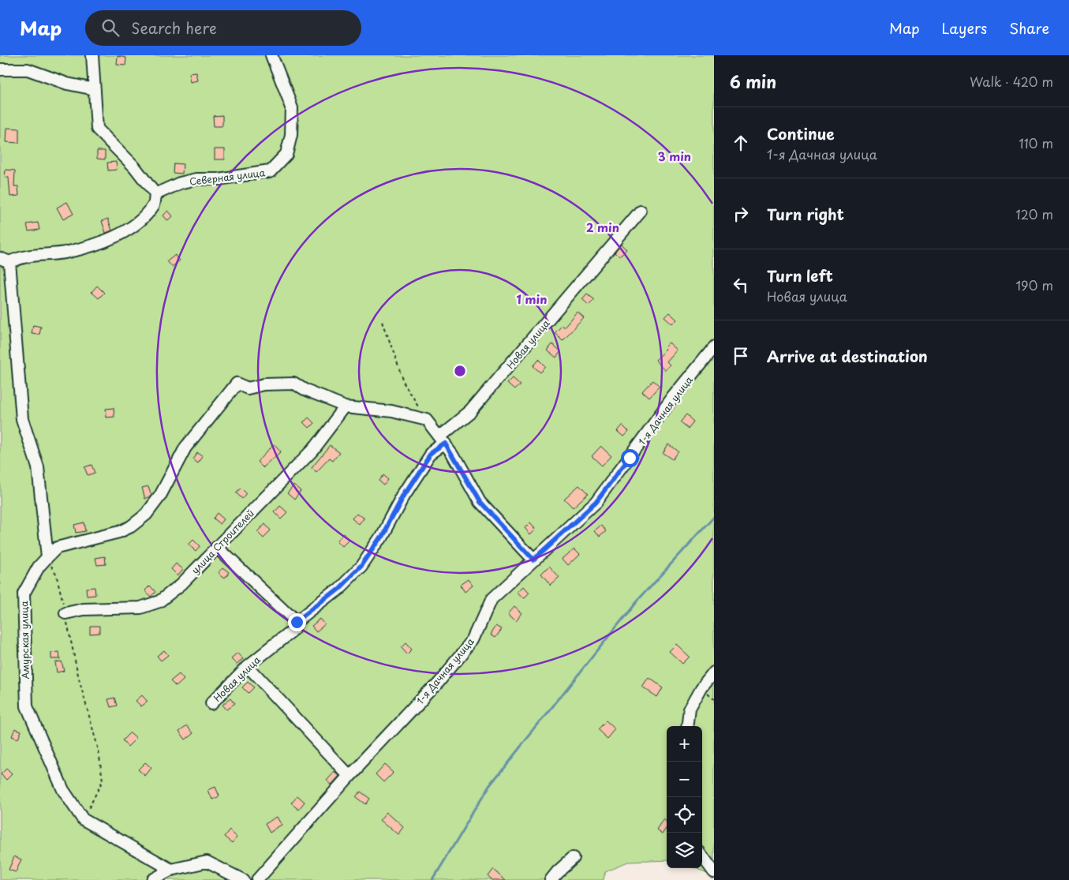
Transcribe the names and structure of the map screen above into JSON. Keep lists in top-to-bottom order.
{
  "streets": {
    "street": [
      "Северная улица",
      "Новая улица",
      "1-я Дачная улица",
      "улица Строителей",
      "Амурская улица"
    ]
  },
  "crossings": [
    ["улица Строителей", "Амурская улица"]
  ],
  "page": {
    "header": "Map",
    "search": "Search here",
    "nav": ["Map", "Layers", "Share"],
    "heading": ["6 min", "Walk · 420 m"],
    "list": [
      ["Continue", "1-я Дачная улица", "110 m"],
      ["Turn right", "120 m"],
      ["Turn left", "Новая улица", "190 m"],
      "Arrive at destination"
    ],
    "map_buttons": ["+", "−"]
  },
  "rings": ["3 min", "2 min", "1 min"]
}
